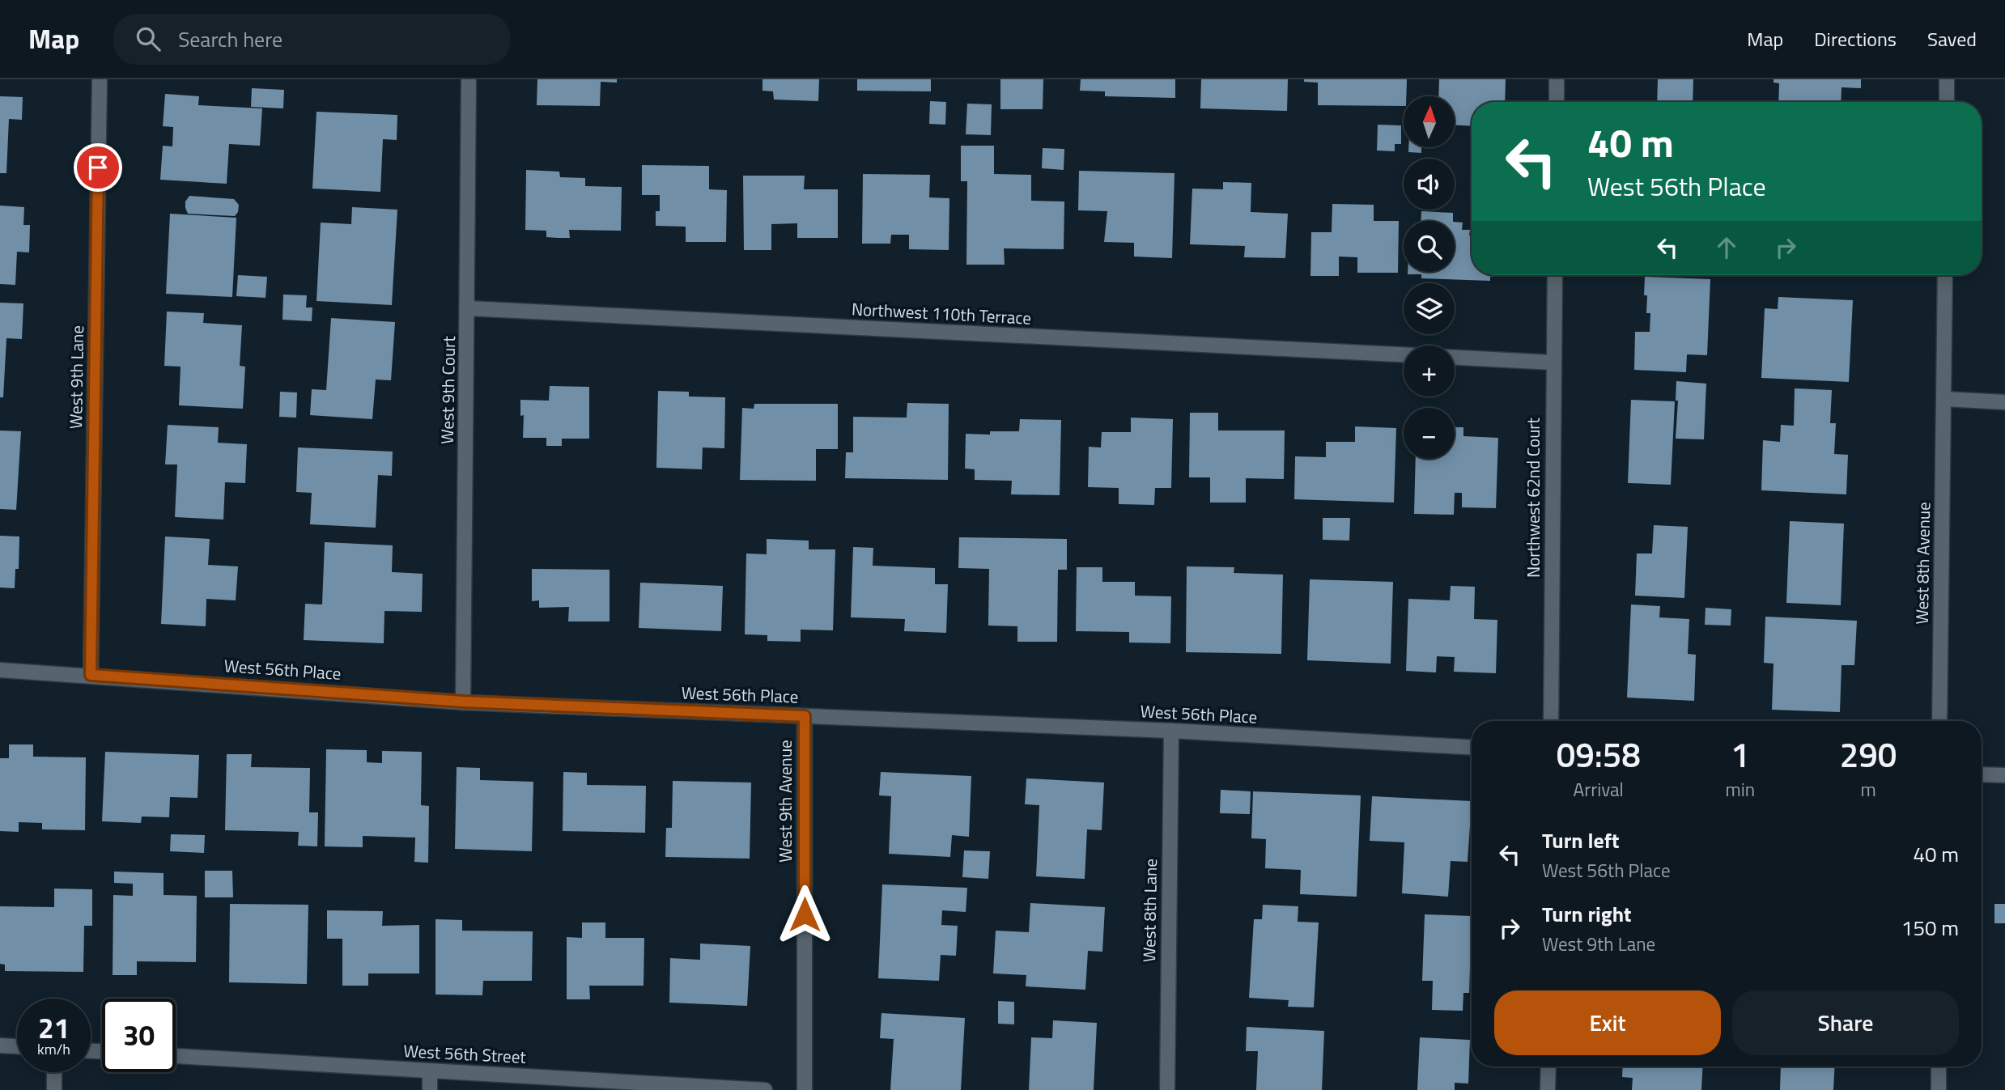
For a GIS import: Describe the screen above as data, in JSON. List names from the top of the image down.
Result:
{
  "streets": {
    "street": [
      "Northwest 110th Terrace",
      "West 9th Lane",
      "West 9th Court",
      "Northwest 62nd Court",
      "West 8th Avenue",
      "West 56th Place",
      "West 9th Avenue",
      "West 8th Lane",
      "West 56th Street"
    ]
  },
  "crossings": [
    ["Northwest 110th Terrace", "West 9th Court"],
    ["West 9th Lane", "West 56th Place"],
    ["West 9th Court", "West 56th Place"],
    ["West 56th Place", "West 9th Avenue"],
    ["West 56th Place", "West 8th Lane"]
  ],
  "north": "top",
  "page": {
    "header": "Map",
    "search": "Search here",
    "nav": ["Map", "Directions", "Saved"],
    "map_buttons": ["+", "−"],
    "turn": ["40 m", "West 56th Place"],
    "eta": [
      "09:58",
      "Arrival",
      "1",
      "min",
      "290",
      "m"
    ],
    "list": [
      {
        "name": "Turn left",
        "note": "West 56th Place",
        "value": "40 m"
      },
      {
        "name": "Turn right",
        "note": "West 9th Lane",
        "value": "150 m"
      }
    ],
    "buttons": ["Exit", "Share"],
    "speed": "21 km/h",
    "limit": "30"
  }
}
